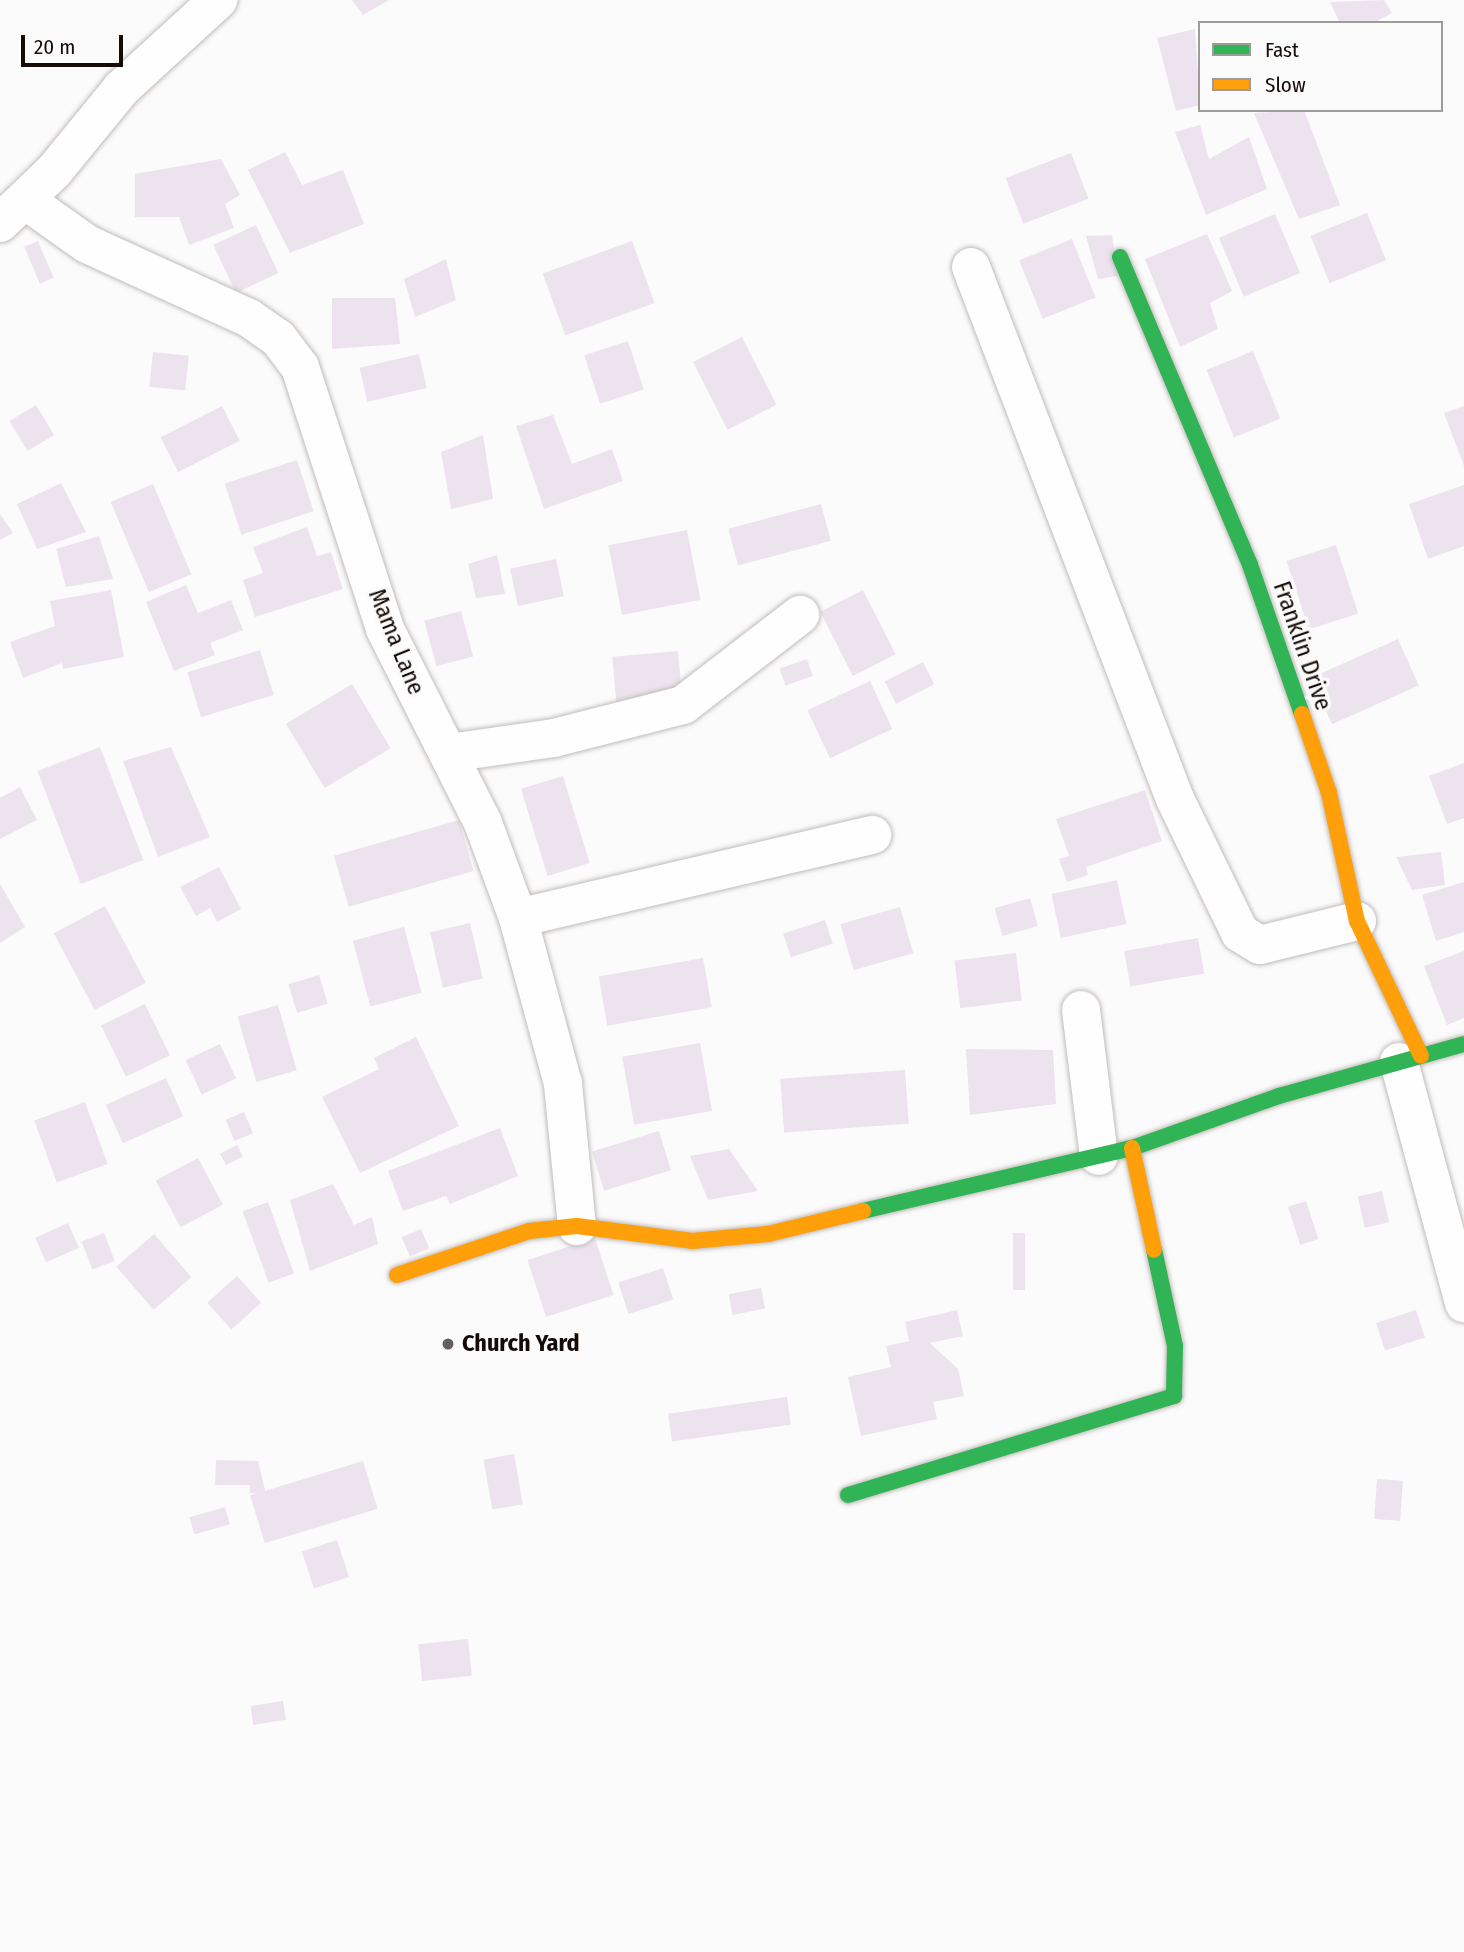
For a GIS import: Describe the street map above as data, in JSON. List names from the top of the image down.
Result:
{
  "streets": {
    "street": ["Mama Lane", "Franklin Drive"]
  },
  "places": ["Church Yard"],
  "legend": ["Fast", "Slow"],
  "scale_bar": "20 m"
}
